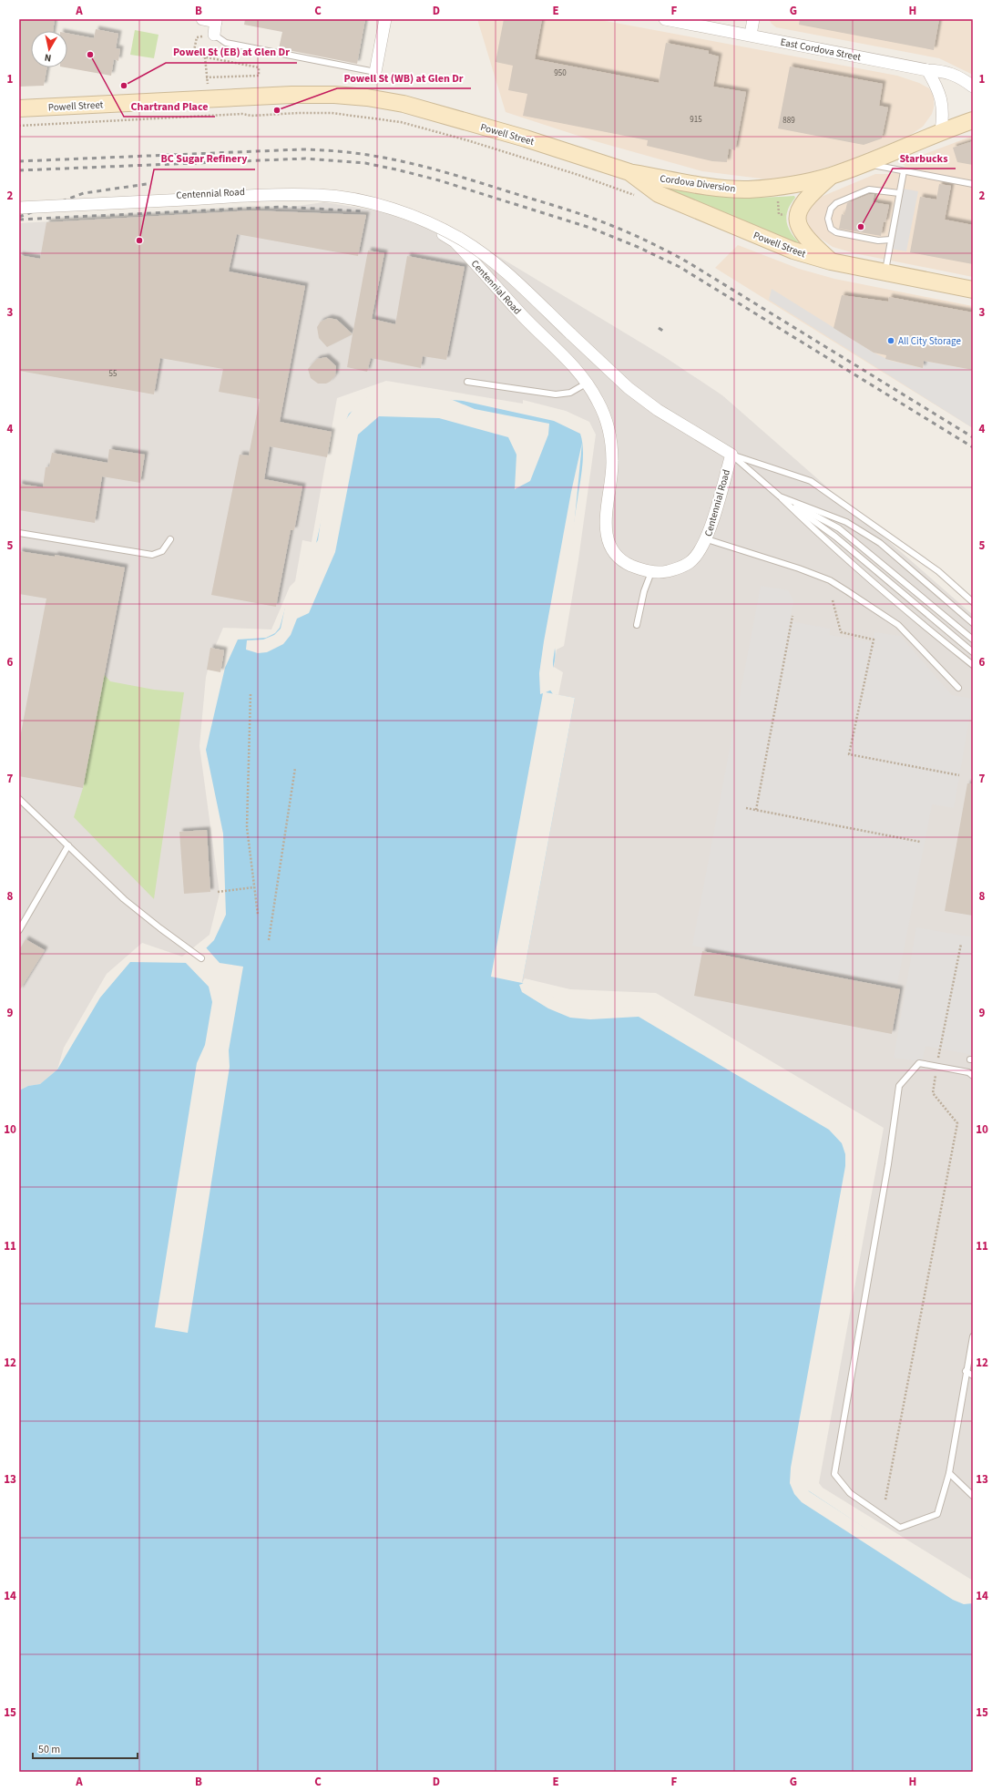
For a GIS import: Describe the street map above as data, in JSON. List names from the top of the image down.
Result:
{
  "streets": {
    "main road": ["Powell Street", "Cordova Diversion"],
    "street": ["East Cordova Street", "Centennial Road"]
  },
  "crossings": [
    ["Powell Street", "Cordova Diversion"]
  ],
  "places": [
    "Chartrand Place",
    "Powell St (EB) at Glen Dr",
    "Powell St (WB) at Glen Dr",
    "Starbucks",
    "BC Sugar Refinery",
    "All City Storage"
  ],
  "house_numbers": [
    "950",
    "915",
    "889",
    "55"
  ],
  "scale_bar": "50 m",
  "north": "bottom",
  "grid": {
    "columns": [
      "A",
      "B",
      "C",
      "D",
      "E",
      "F",
      "G",
      "H"
    ],
    "rows": [
      "1",
      "2",
      "3",
      "4",
      "5",
      "6",
      "7",
      "8",
      "9",
      "10",
      "11",
      "12",
      "13",
      "14",
      "15"
    ]
  }
}
